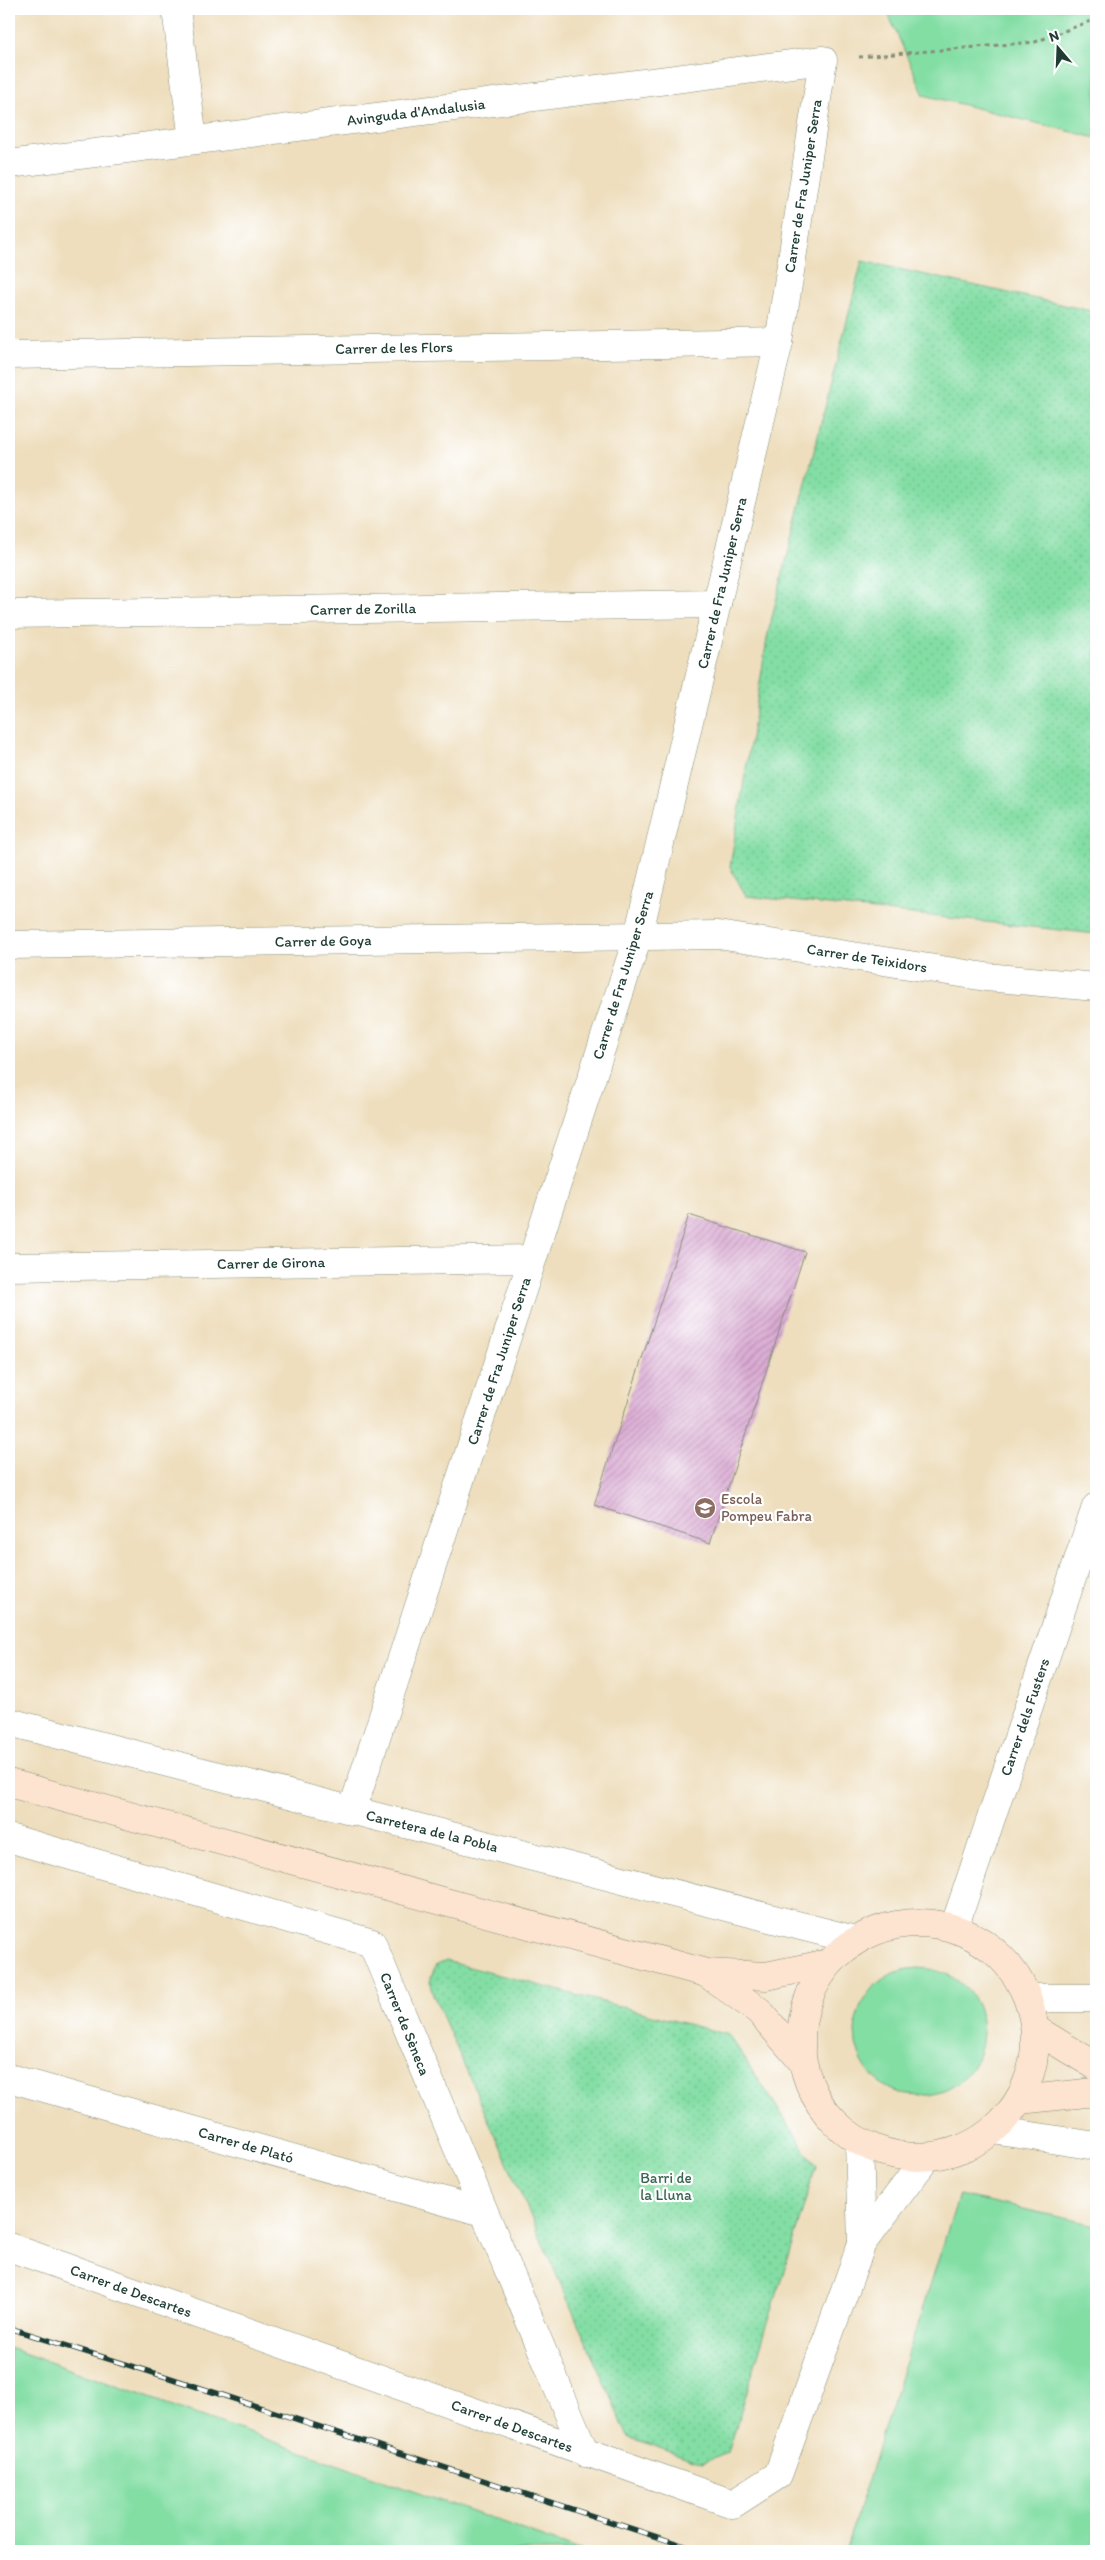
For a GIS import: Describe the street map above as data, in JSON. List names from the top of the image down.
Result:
{
  "streets": {
    "street": [
      "Avinguda d'Andalusia",
      "Carrer de Fra Juniper Serra",
      "Carrer de les Flors",
      "Carrer de Zorilla",
      "Carrer de Goya",
      "Carrer de Teixidors",
      "Carrer de Girona",
      "Carrer dels Fusters",
      "Carretera de la Pobla",
      "Carrer de Sèneca",
      "Carrer de Plató",
      "Carrer de Descartes"
    ]
  },
  "crossings": [
    ["Avinguda d'Andalusia", "Carrer de Fra Juniper Serra"],
    ["Carrer de Fra Juniper Serra", "Carrer de les Flors"],
    ["Carrer de Fra Juniper Serra", "Carrer de Zorilla"],
    ["Carrer de Fra Juniper Serra", "Carrer de Goya"],
    ["Carrer de Fra Juniper Serra", "Carrer de Teixidors"],
    ["Carrer de Fra Juniper Serra", "Carrer de Girona"],
    ["Carrer de Fra Juniper Serra", "Carretera de la Pobla"],
    ["Carrer de Goya", "Carrer de Teixidors"],
    ["Carrer de Sèneca", "Carrer de Plató"],
    ["Carrer de Sèneca", "Carrer de Descartes"]
  ],
  "parks": ["Barri de la Lluna"],
  "places": {
    "school or university": ["Escola Pompeu Fabra"]
  },
  "north": "top"
}
